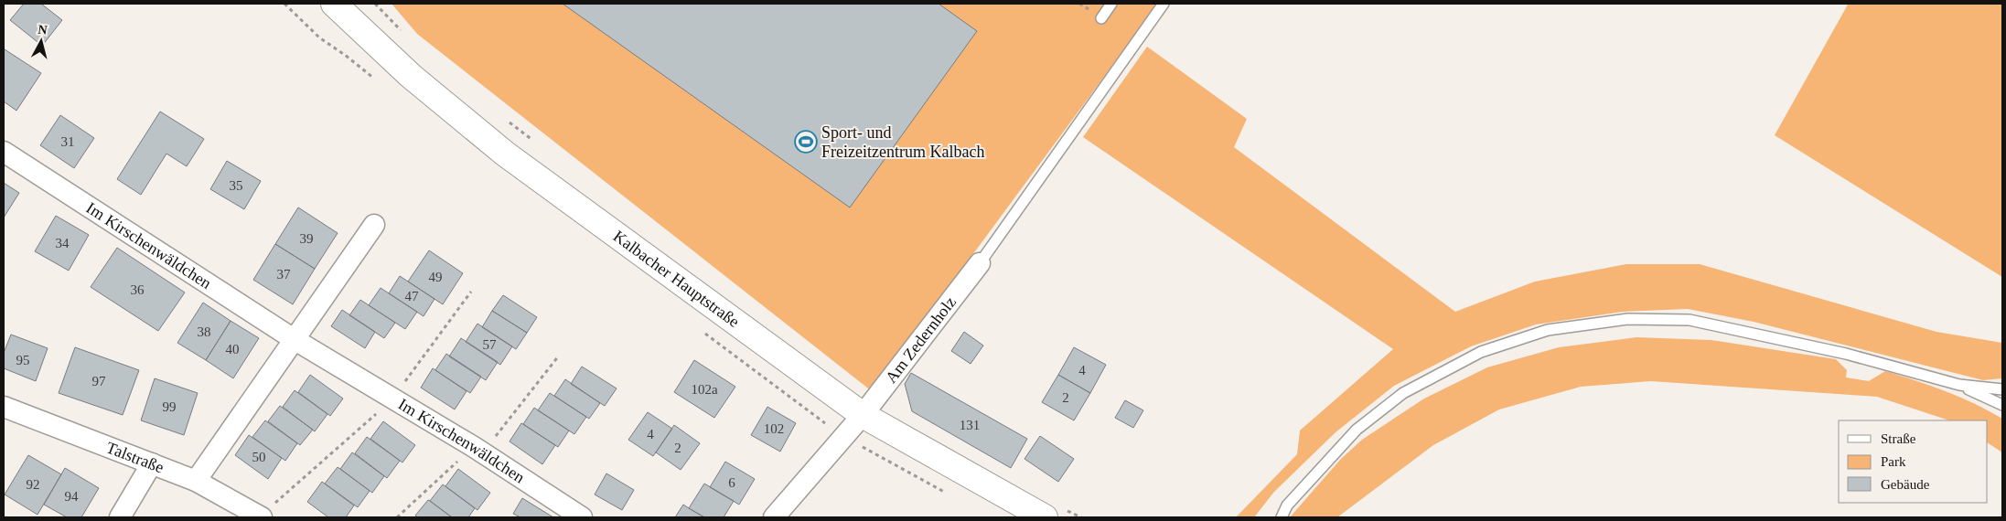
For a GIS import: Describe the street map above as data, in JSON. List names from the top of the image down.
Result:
{
  "streets": {
    "street": [
      "Im Kirschenwäldchen",
      "Kalbacher Hauptstraße",
      "Am Zedernholz",
      "Talstraße"
    ]
  },
  "crossings": [
    ["Kalbacher Hauptstraße", "Am Zedernholz"]
  ],
  "places": {
    "sports": ["Sport- und Freizeitzentrum Kalbach"]
  },
  "house_numbers": [
    "31",
    "35",
    "39",
    "34",
    "37",
    "49",
    "36",
    "47",
    "38",
    "57",
    "40",
    "95",
    "4",
    "97",
    "102a",
    "2",
    "99",
    "131",
    "102",
    "4",
    "2",
    "50",
    "6",
    "92",
    "94"
  ],
  "legend": ["Straße", "Park", "Gebäude"],
  "north": "top"
}
